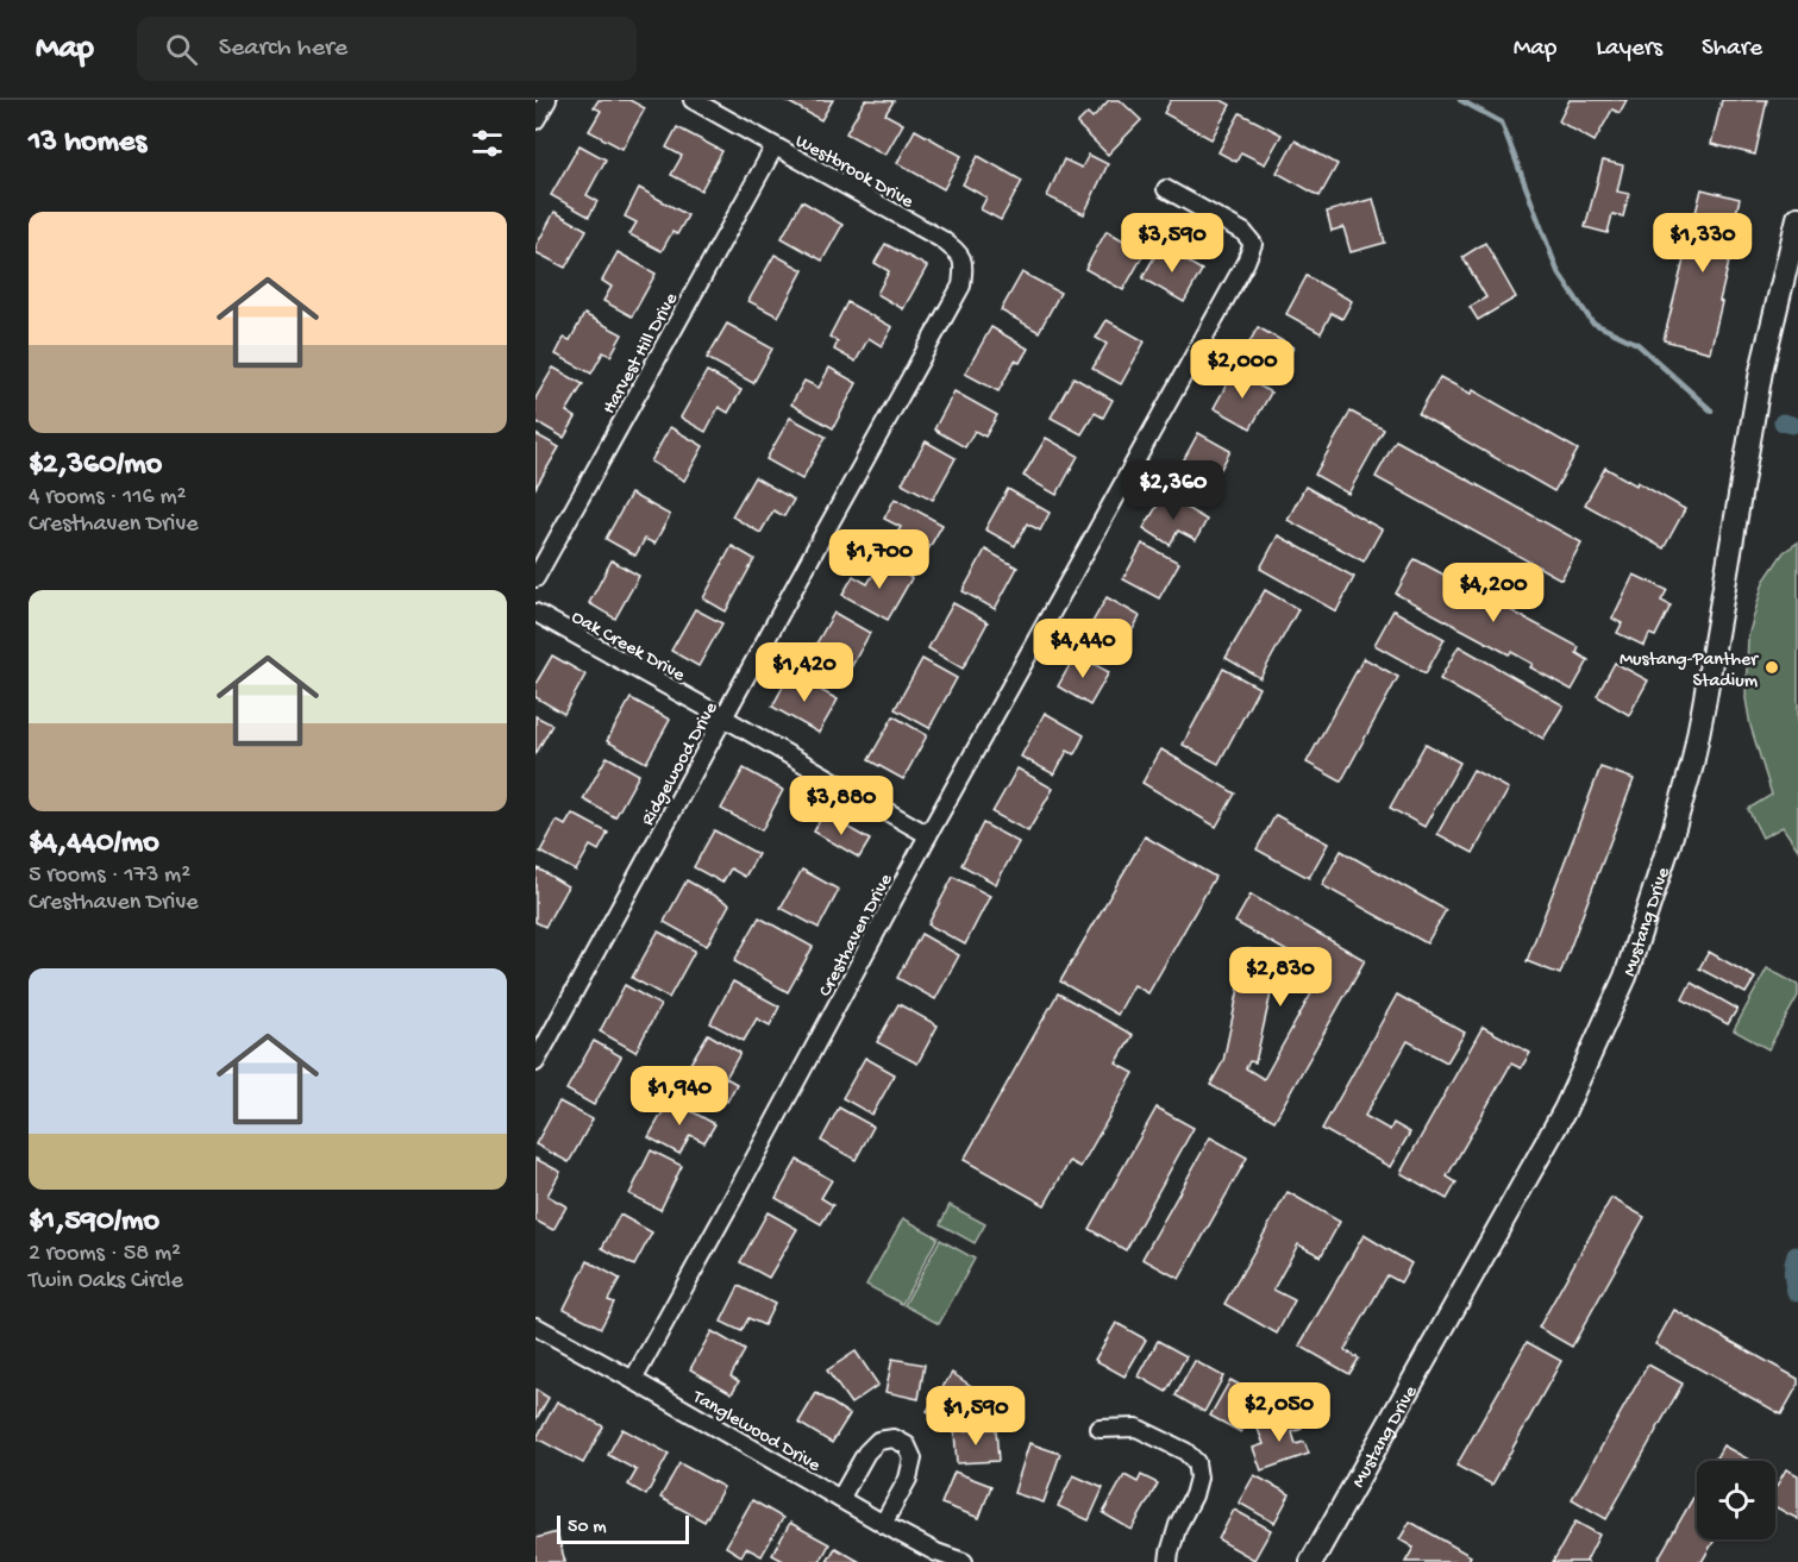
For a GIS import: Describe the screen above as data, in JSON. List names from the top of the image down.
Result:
{
  "streets": {
    "main road": ["Mustang Drive"],
    "street": [
      "Westbrook Drive",
      "Harvest Hill Drive",
      "Oak Creek Drive",
      "Ridgewood Drive",
      "Cresthaven Drive",
      "Tanglewood Drive"
    ]
  },
  "crossings": [
    ["Westbrook Drive", "Harvest Hill Drive"],
    ["Westbrook Drive", "Ridgewood Drive"],
    ["Oak Creek Drive", "Ridgewood Drive"],
    ["Oak Creek Drive", "Cresthaven Drive"],
    ["Cresthaven Drive", "Tanglewood Drive"]
  ],
  "places": ["Mustang-Panther Stadium"],
  "scale_bar": "50 m",
  "page": {
    "header": "Map",
    "search": "Search here",
    "nav": ["Map", "Layers", "Share"],
    "heading": "13 homes",
    "list": [
      {
        "name": "$2,360/mo",
        "note": "4 rooms · 116 m² · Cresthaven Drive"
      },
      {
        "name": "$4,440/mo",
        "note": "5 rooms · 173 m² · Cresthaven Drive"
      },
      {
        "name": "$1,590/mo",
        "note": "2 rooms · 58 m² · Twin Oaks Circle"
      }
    ],
    "price": [
      "$3,590",
      "$1,330",
      "$2,000",
      "$2,360",
      "$1,700",
      "$4,200",
      "$4,440",
      "$1,420",
      "$3,880",
      "$2,830",
      "$1,940",
      "$2,050",
      "$1,590"
    ],
    "scale": "50 m"
  }
}
